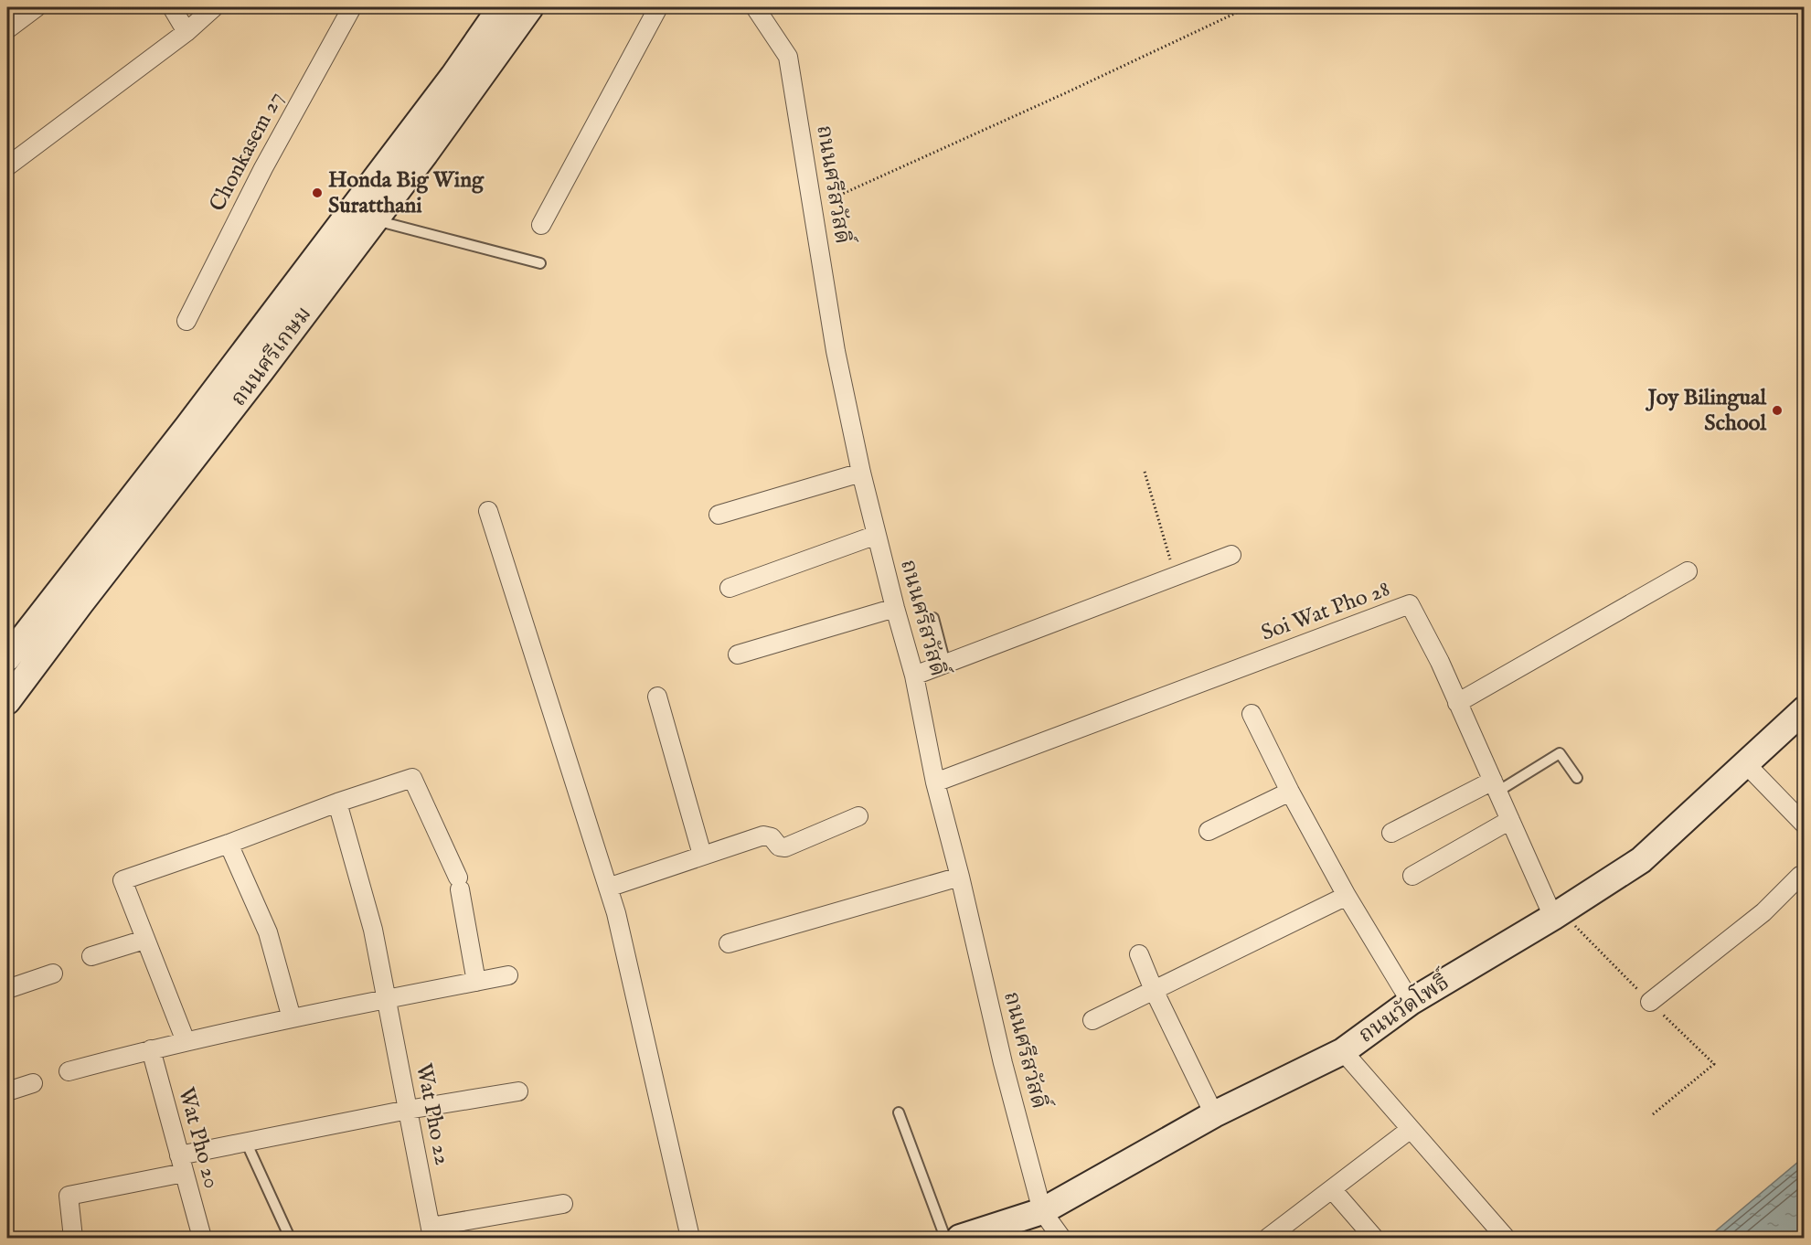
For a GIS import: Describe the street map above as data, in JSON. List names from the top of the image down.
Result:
{
  "streets": {
    "main road": ["ถนนศรีเกษม", "ถนนวัดโพธิ์"],
    "street": [
      "Chonkasem 27",
      "ถนนศรีสวัสดิ์",
      "Soi Wat Pho 28",
      "Wat Pho 22",
      "Wat Pho 20"
    ]
  },
  "crossings": [
    ["ถนนศรีสวัสดิ์", "Soi Wat Pho 28"],
    ["ถนนศรีสวัสดิ์", "ถนนวัดโพธิ์"],
    ["Soi Wat Pho 28", "ถนนวัดโพธิ์"]
  ],
  "places": ["Honda Big Wing Suratthani", "Joy Bilingual School"]
}
